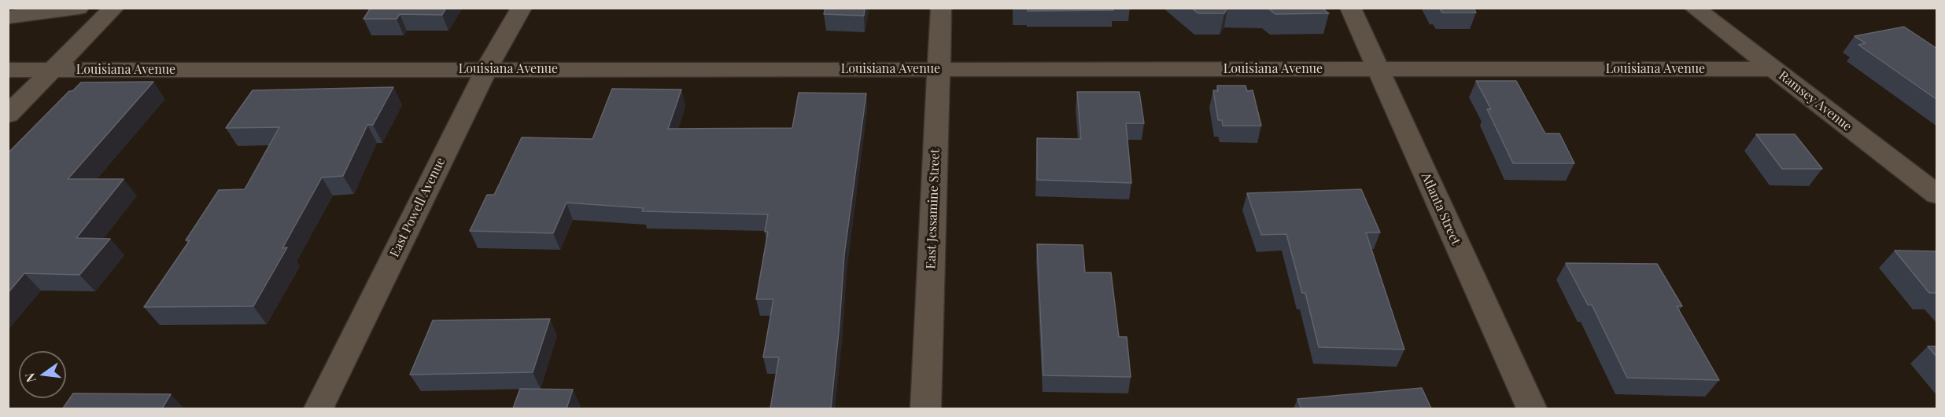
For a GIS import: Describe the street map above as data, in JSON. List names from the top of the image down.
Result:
{
  "streets": {
    "street": [
      "Louisiana Avenue",
      "Ramsey Avenue",
      "East Powell Avenue",
      "East Jessamine Street",
      "Atlanta Street"
    ]
  },
  "crossings": [
    ["Louisiana Avenue", "Ramsey Avenue"],
    ["Louisiana Avenue", "East Powell Avenue"],
    ["Louisiana Avenue", "East Jessamine Street"],
    ["Louisiana Avenue", "Atlanta Street"]
  ],
  "north": "left"
}
